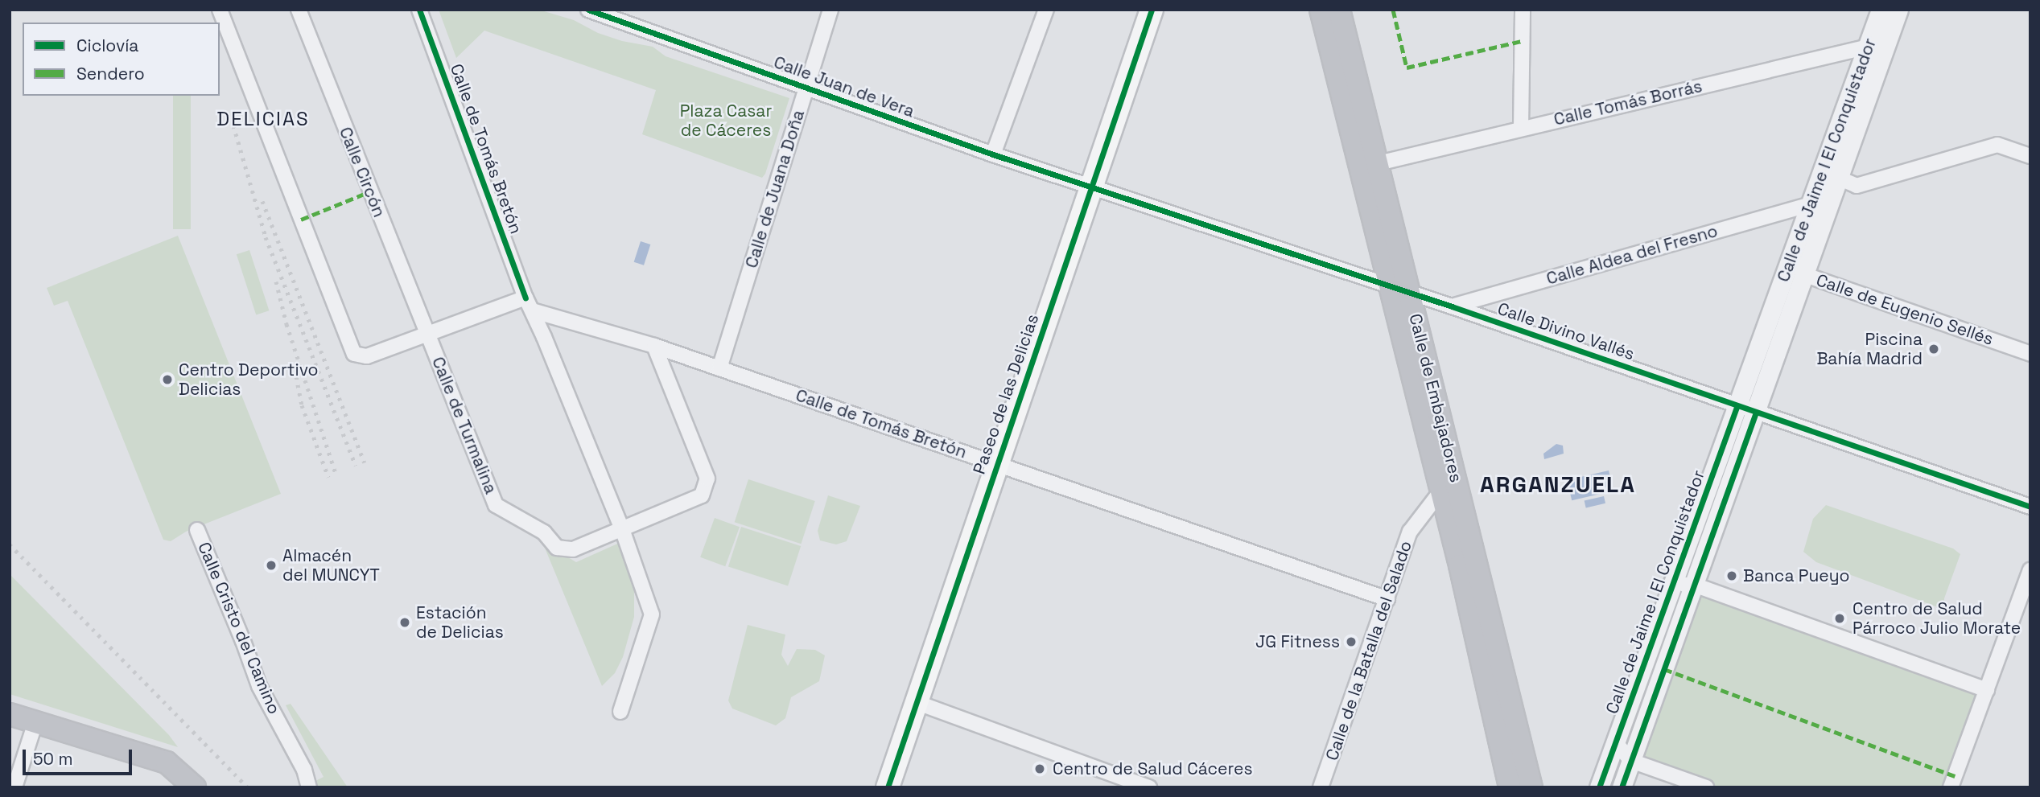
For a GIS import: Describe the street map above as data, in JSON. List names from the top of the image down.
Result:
{
  "streets": {
    "main road": ["Paseo de las Delicias", "Calle de Embajadores"],
    "street": [
      "Calle Juan de Vera",
      "Calle Tomás Borrás",
      "Calle de Tomás Bretón",
      "Calle de Jaime I El Conquistador",
      "Calle Circón",
      "Calle de Juana Doña",
      "Calle Aldea del Fresno",
      "Calle de Eugenio Sellés",
      "Calle Divino Vallés",
      "Calle de Turmalina",
      "Calle Cristo del Camino",
      "Calle de la Batalla del Salado"
    ]
  },
  "crossings": [
    ["Calle Juan de Vera", "Calle de Juana Doña"],
    ["Calle Juan de Vera", "Calle Divino Vallés"],
    ["Calle Juan de Vera", "Paseo de las Delicias"],
    ["Calle Tomás Borrás", "Calle de Jaime I El Conquistador"],
    ["Calle Tomás Borrás", "Calle de Embajadores"],
    ["Calle de Tomás Bretón", "Calle de Juana Doña"],
    ["Calle de Tomás Bretón", "Paseo de las Delicias"],
    ["Calle de Tomás Bretón", "Calle de Turmalina"],
    ["Calle de Tomás Bretón", "Calle de la Batalla del Salado"],
    ["Calle de Jaime I El Conquistador", "Calle Aldea del Fresno"],
    ["Calle de Jaime I El Conquistador", "Calle de Eugenio Sellés"],
    ["Calle de Jaime I El Conquistador", "Calle Divino Vallés"],
    ["Calle Circón", "Calle de Turmalina"],
    ["Calle Aldea del Fresno", "Calle Divino Vallés"],
    ["Calle Divino Vallés", "Paseo de las Delicias"],
    ["Calle Divino Vallés", "Calle de Embajadores"],
    ["Calle de Embajadores", "Calle de la Batalla del Salado"]
  ],
  "districts": ["DELICIAS", "ARGANZUELA"],
  "parks": ["Plaza Casar de Cáceres"],
  "places": [
    "Piscina Bahía Madrid",
    "Centro Deportivo Delicias",
    "Almacén del MUNCYT",
    "Banca Pueyo",
    "Centro de Salud Párroco Julio Morate",
    "Estación de Delicias",
    "JG Fitness",
    "Centro de Salud Cáceres"
  ],
  "legend": ["Ciclovía", "Sendero"],
  "scale_bar": "50 m"
}
